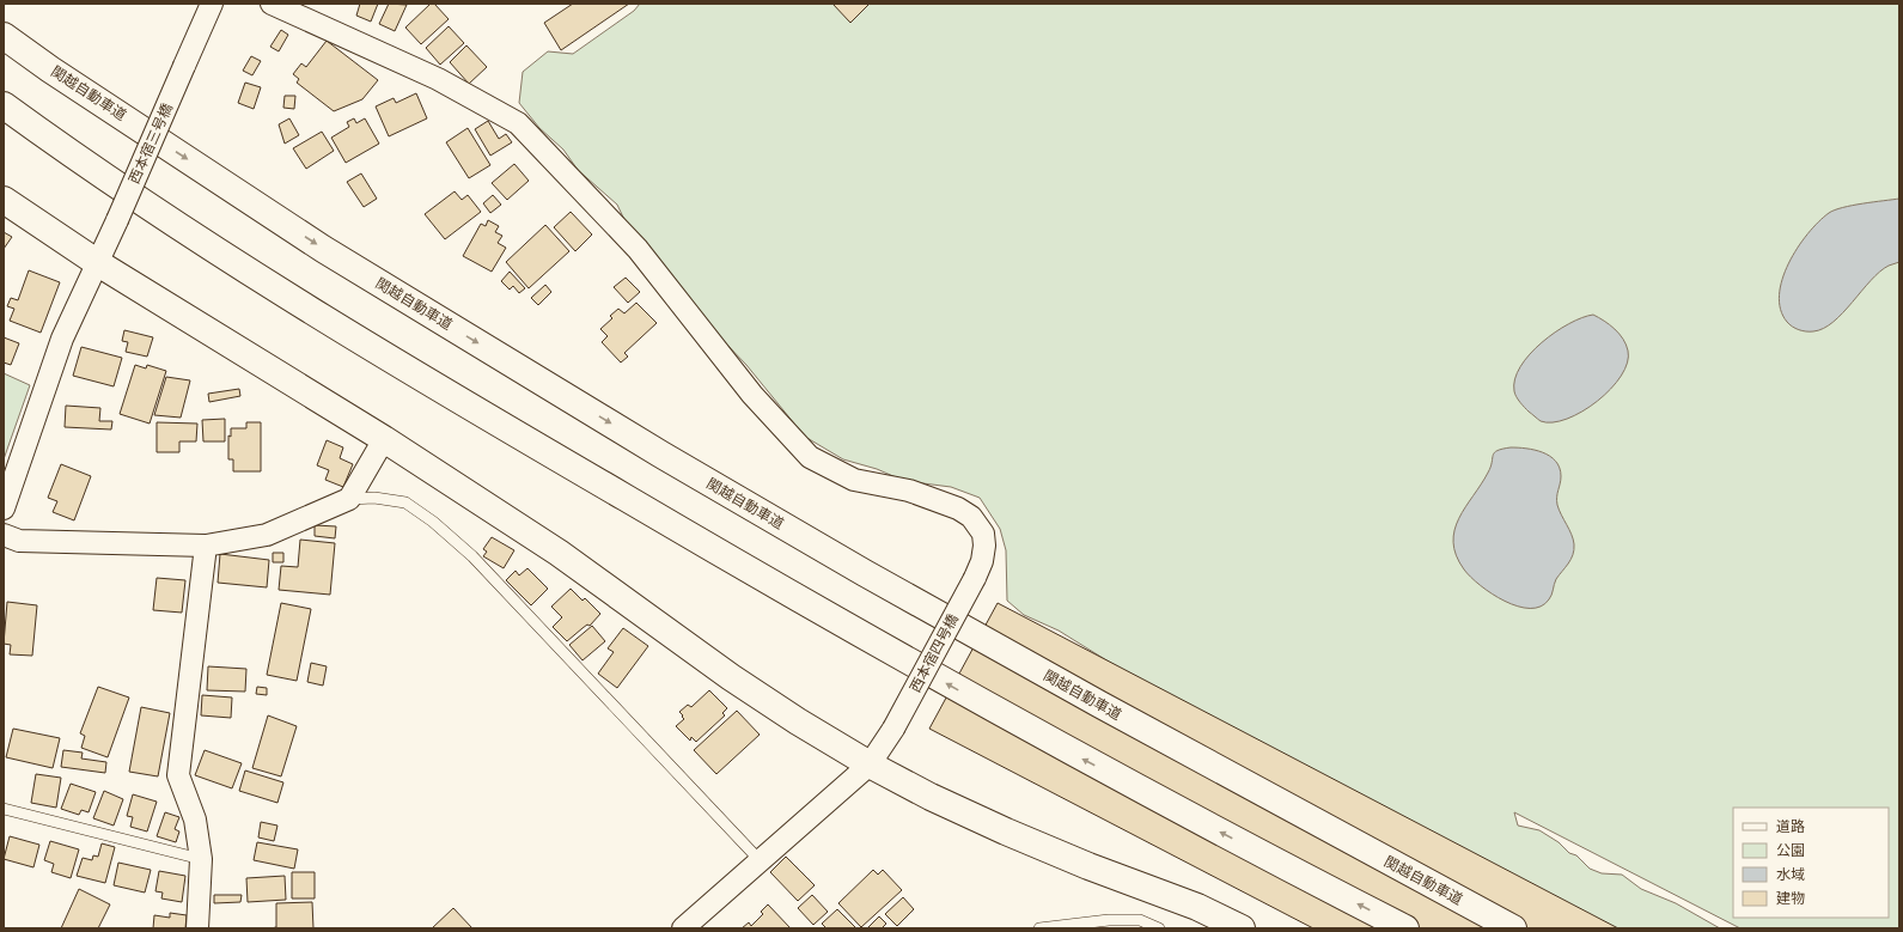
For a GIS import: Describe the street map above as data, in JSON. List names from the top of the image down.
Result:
{
  "streets": {
    "main road": ["関越自動車道"],
    "street": ["西本宿三号橋", "西本宿四号橋"]
  },
  "legend": [
    "道路",
    "公園",
    "水域",
    "建物"
  ]
}
